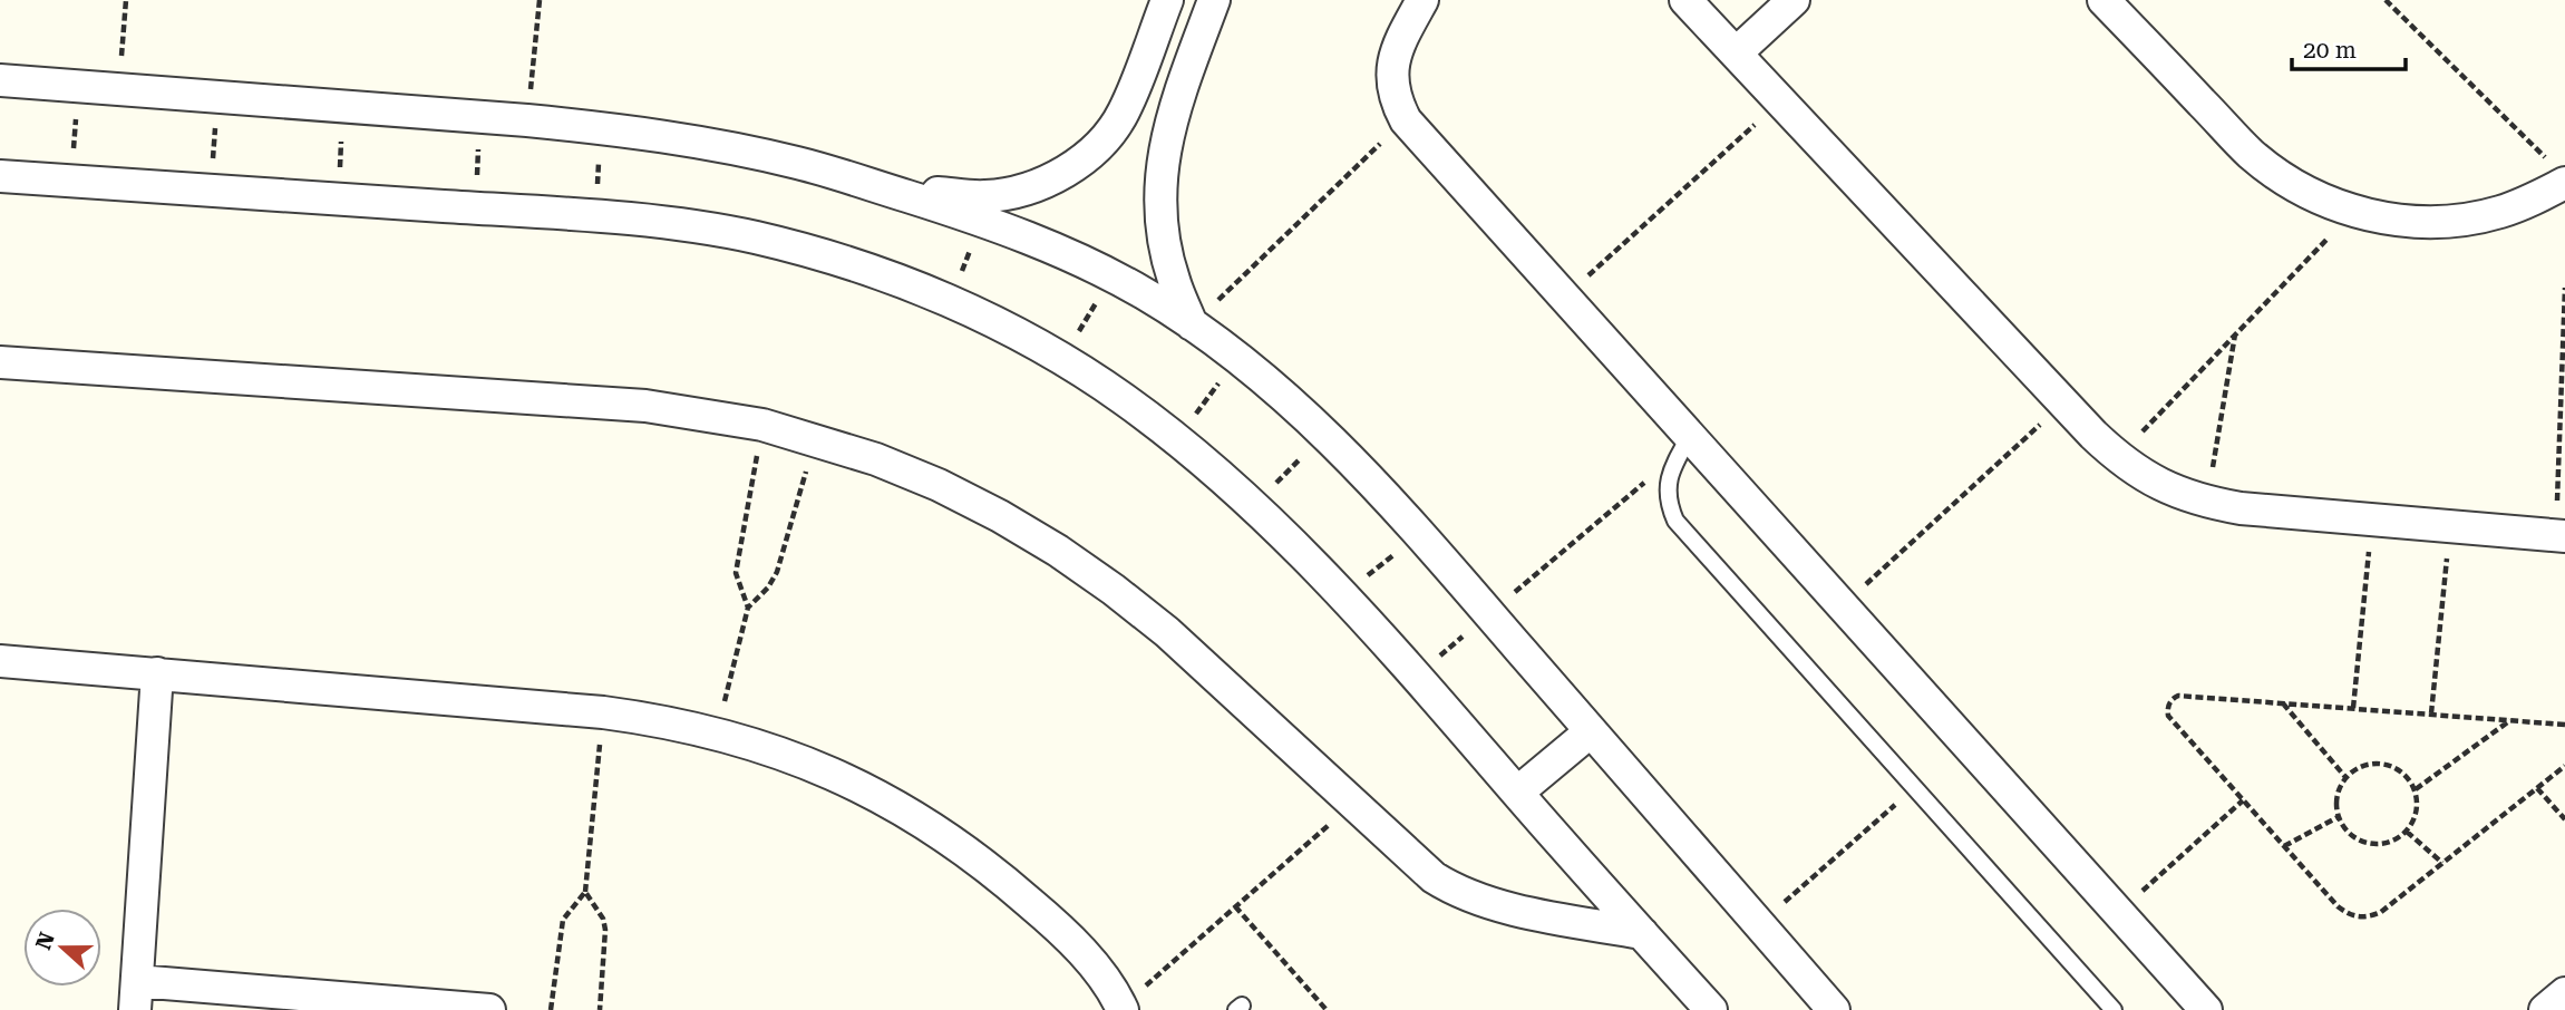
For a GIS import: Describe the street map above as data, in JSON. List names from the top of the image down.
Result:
{
  "scale_bar": "20 m",
  "north": "left"
}
